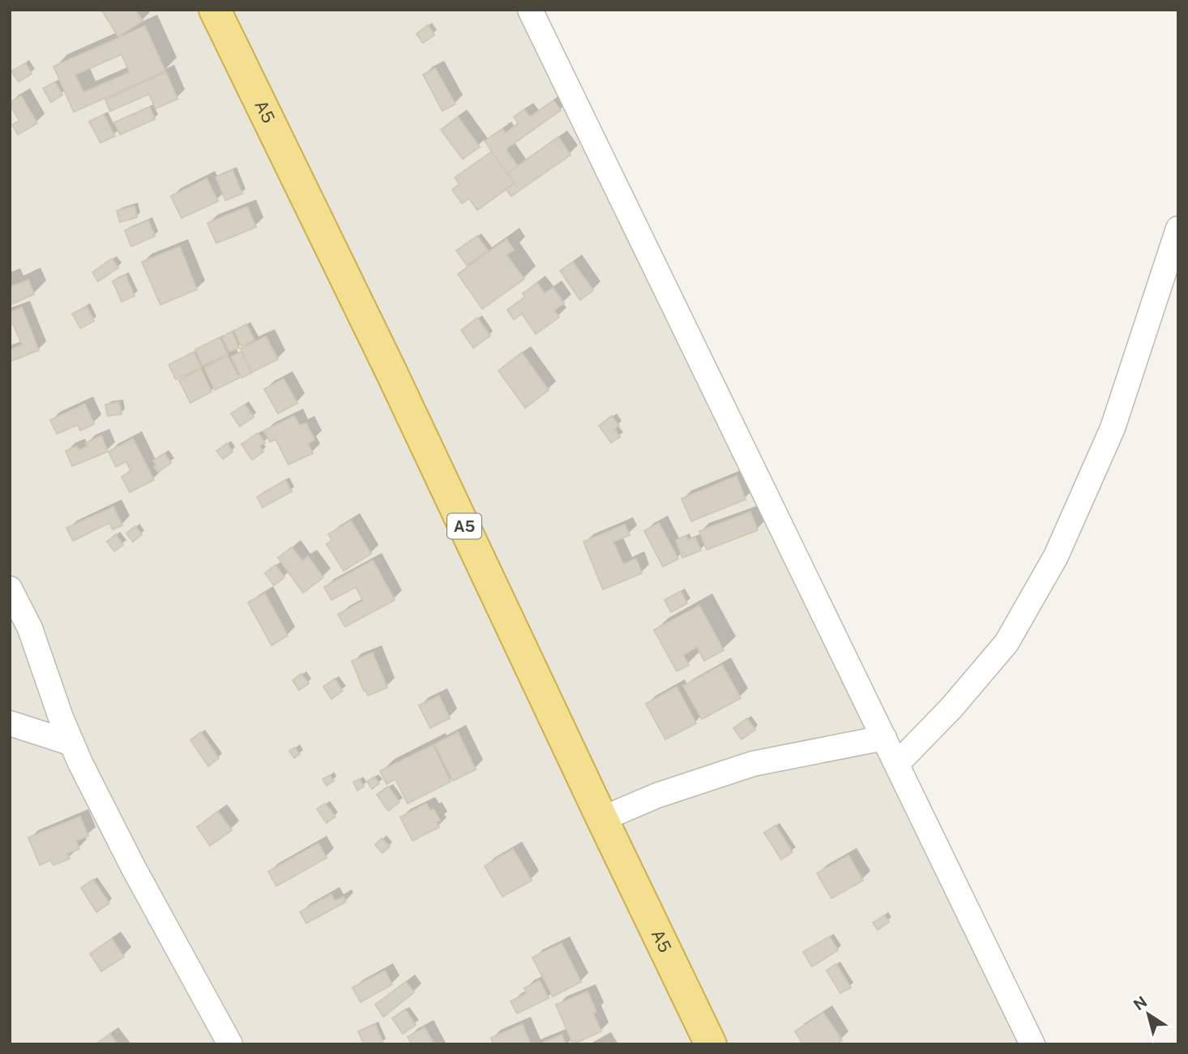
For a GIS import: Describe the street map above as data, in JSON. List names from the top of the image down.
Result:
{
  "streets": {
    "highway": ["A5"]
  },
  "north": "top left"
}
